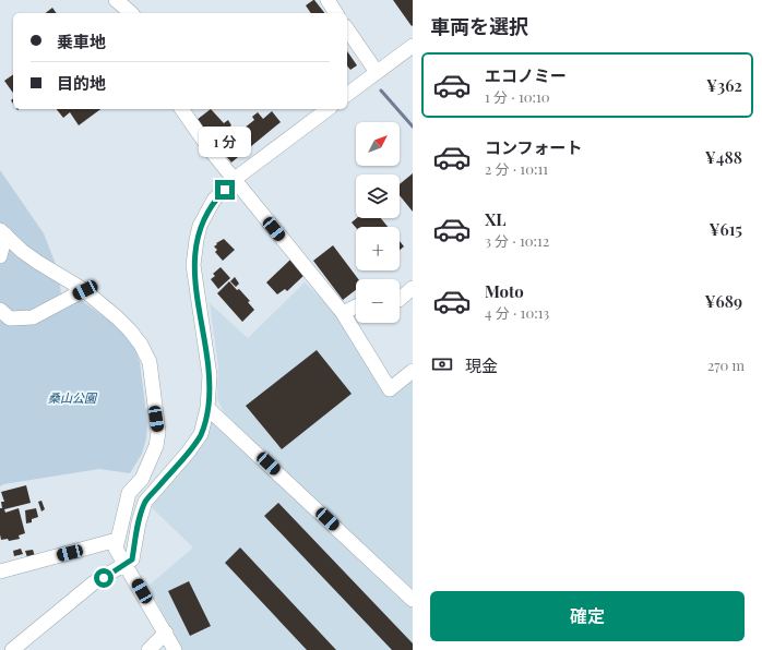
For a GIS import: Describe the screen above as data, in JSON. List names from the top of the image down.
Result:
{
  "parks": ["桑山公園"],
  "north": "top right",
  "page": {
    "heading": "車両を選択",
    "banner": ["乗車地", "目的地"],
    "list": [
      {
        "name": "エコノミー",
        "note": "1 分 · 10:10",
        "value": "¥362"
      },
      {
        "name": "コンフォート",
        "note": "2 分 · 10:11",
        "value": "¥488"
      },
      {
        "name": "XL",
        "note": "3 分 · 10:12",
        "value": "¥615"
      },
      {
        "name": "Moto",
        "note": "4 分 · 10:13",
        "value": "¥689"
      }
    ],
    "map_buttons": ["+", "−"],
    "bubble": "1 分",
    "pay": ["現金", "270 m"],
    "buttons": "確定"
  }
}
